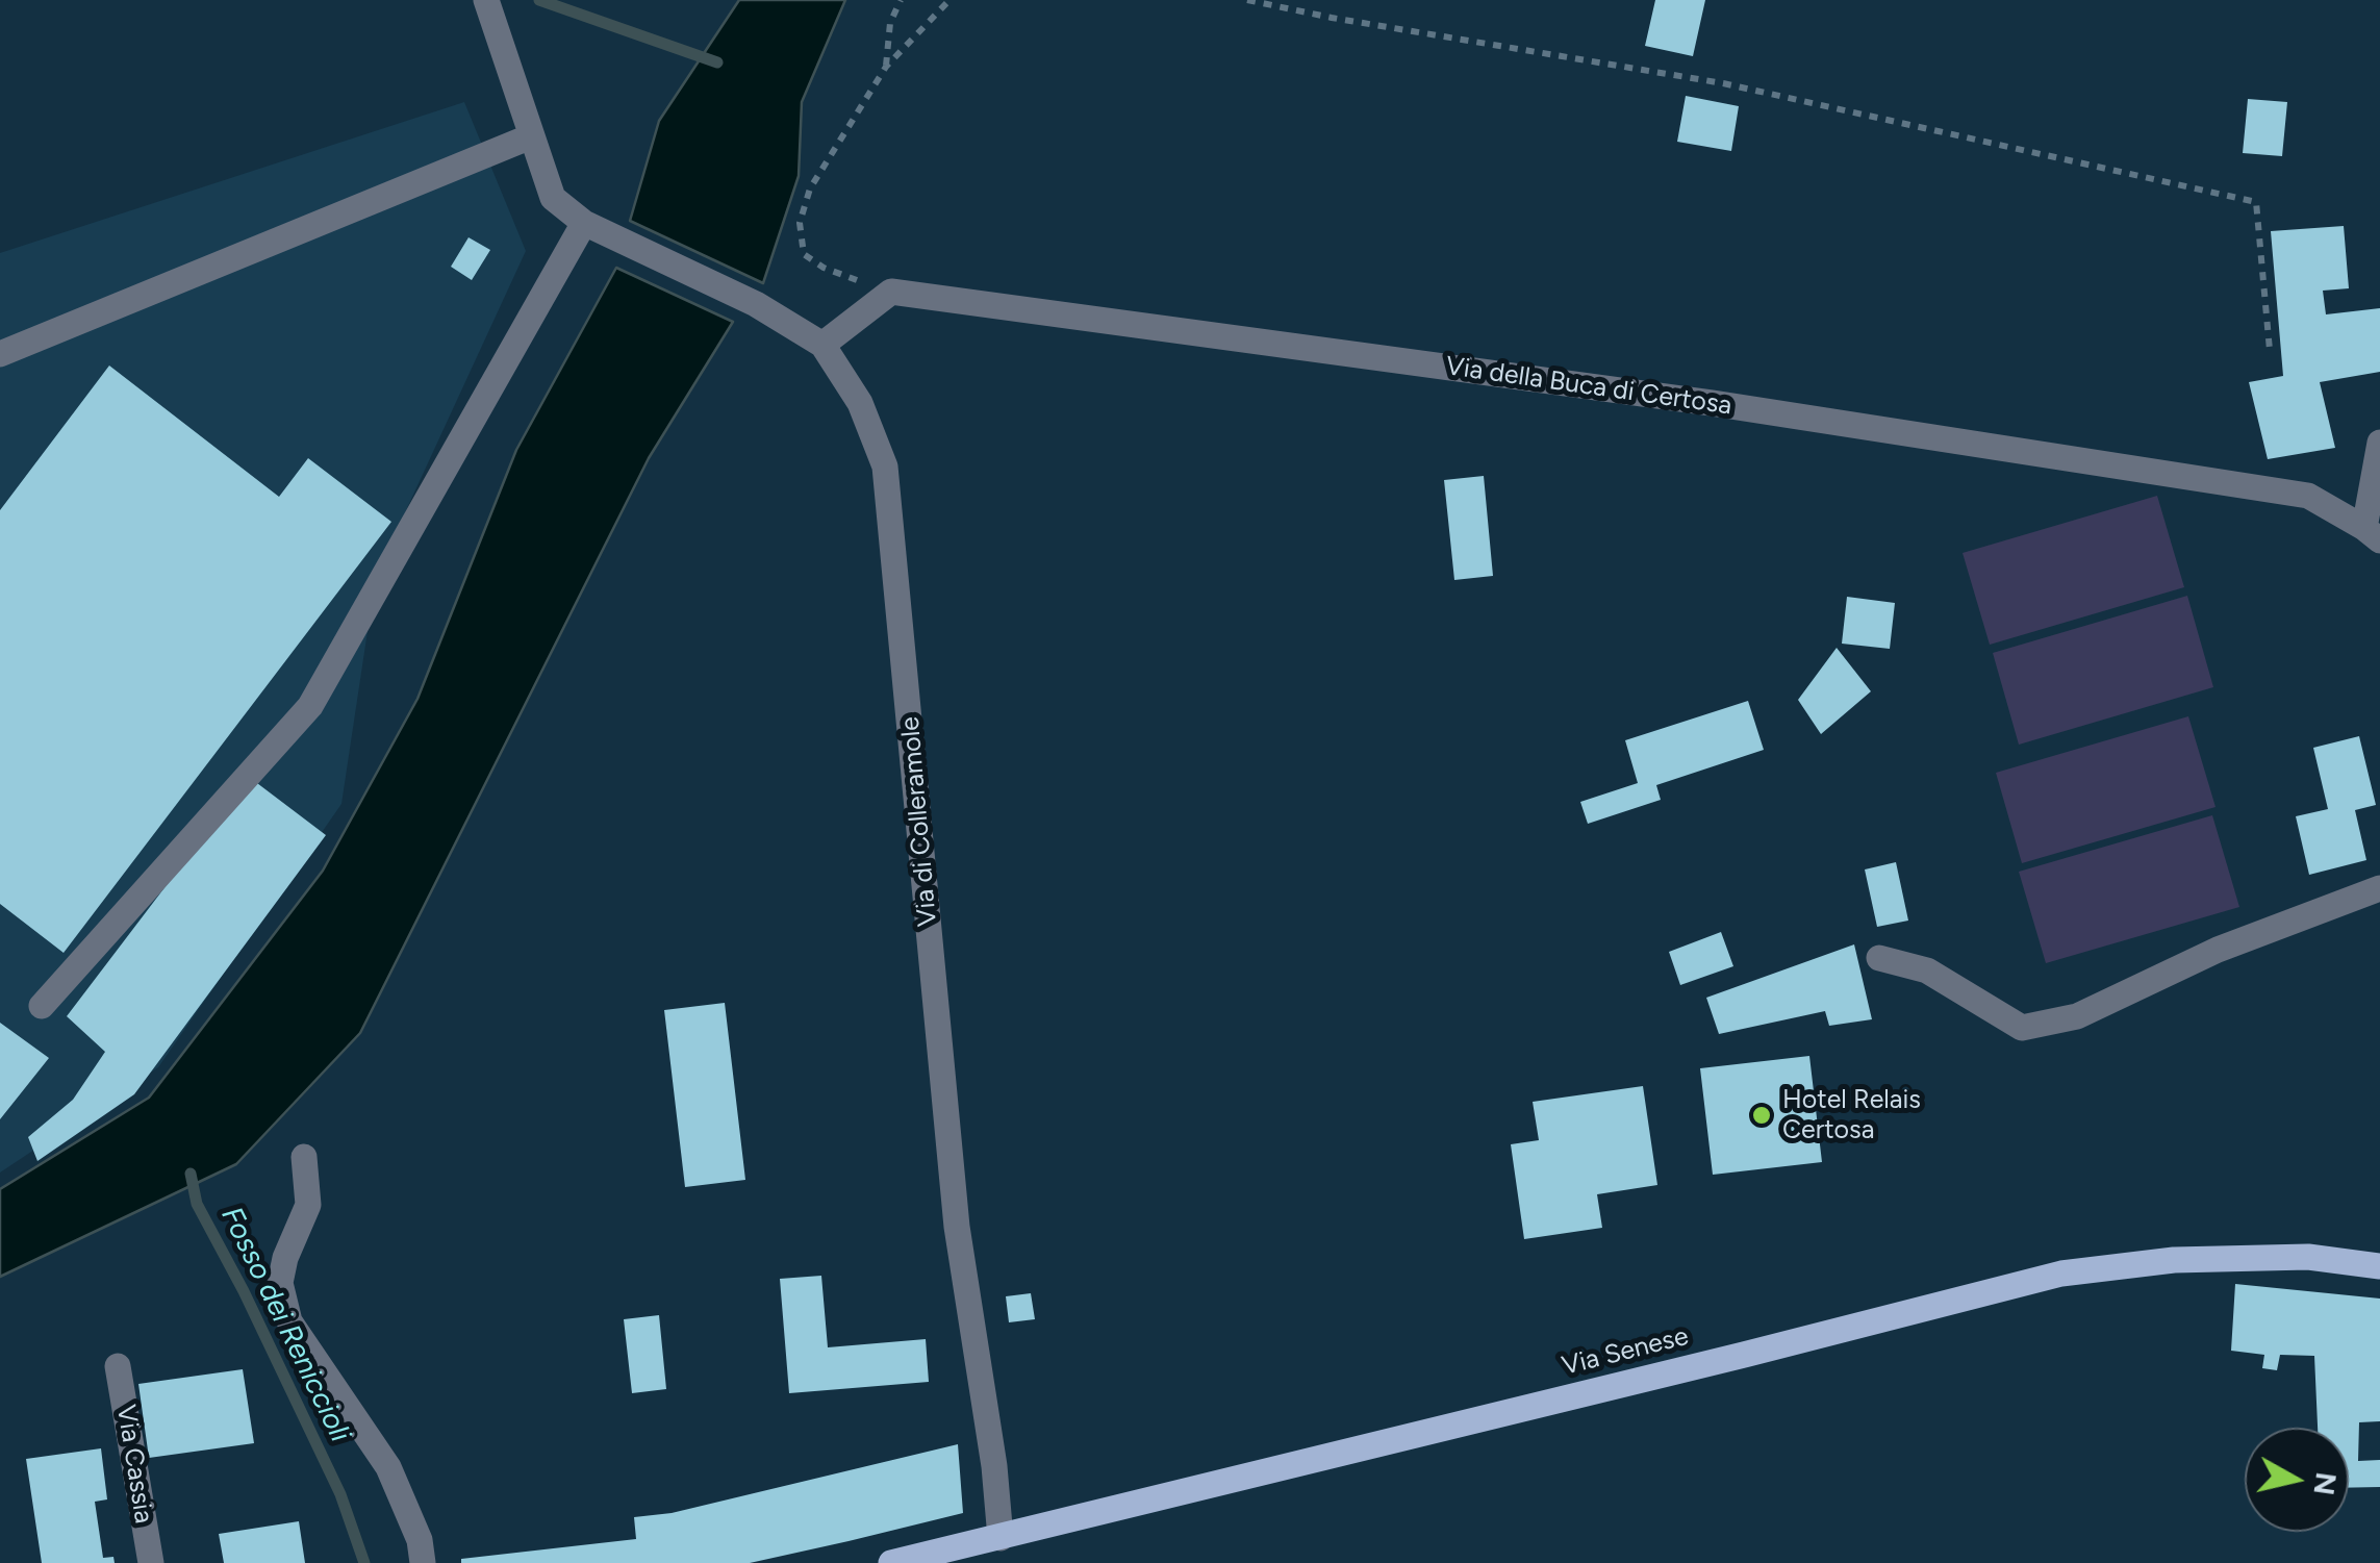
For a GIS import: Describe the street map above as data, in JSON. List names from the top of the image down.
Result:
{
  "streets": {
    "main road": ["Via Senese"],
    "street": ["Via della Buca di Certosa", "Via di Colleramole", "Via Cassia"]
  },
  "crossings": [
    ["Via di Colleramole", "Via Senese"]
  ],
  "water": ["Fosso dei Reniccioli"],
  "places": ["Hotel Relais Certosa"],
  "north": "right"
}
